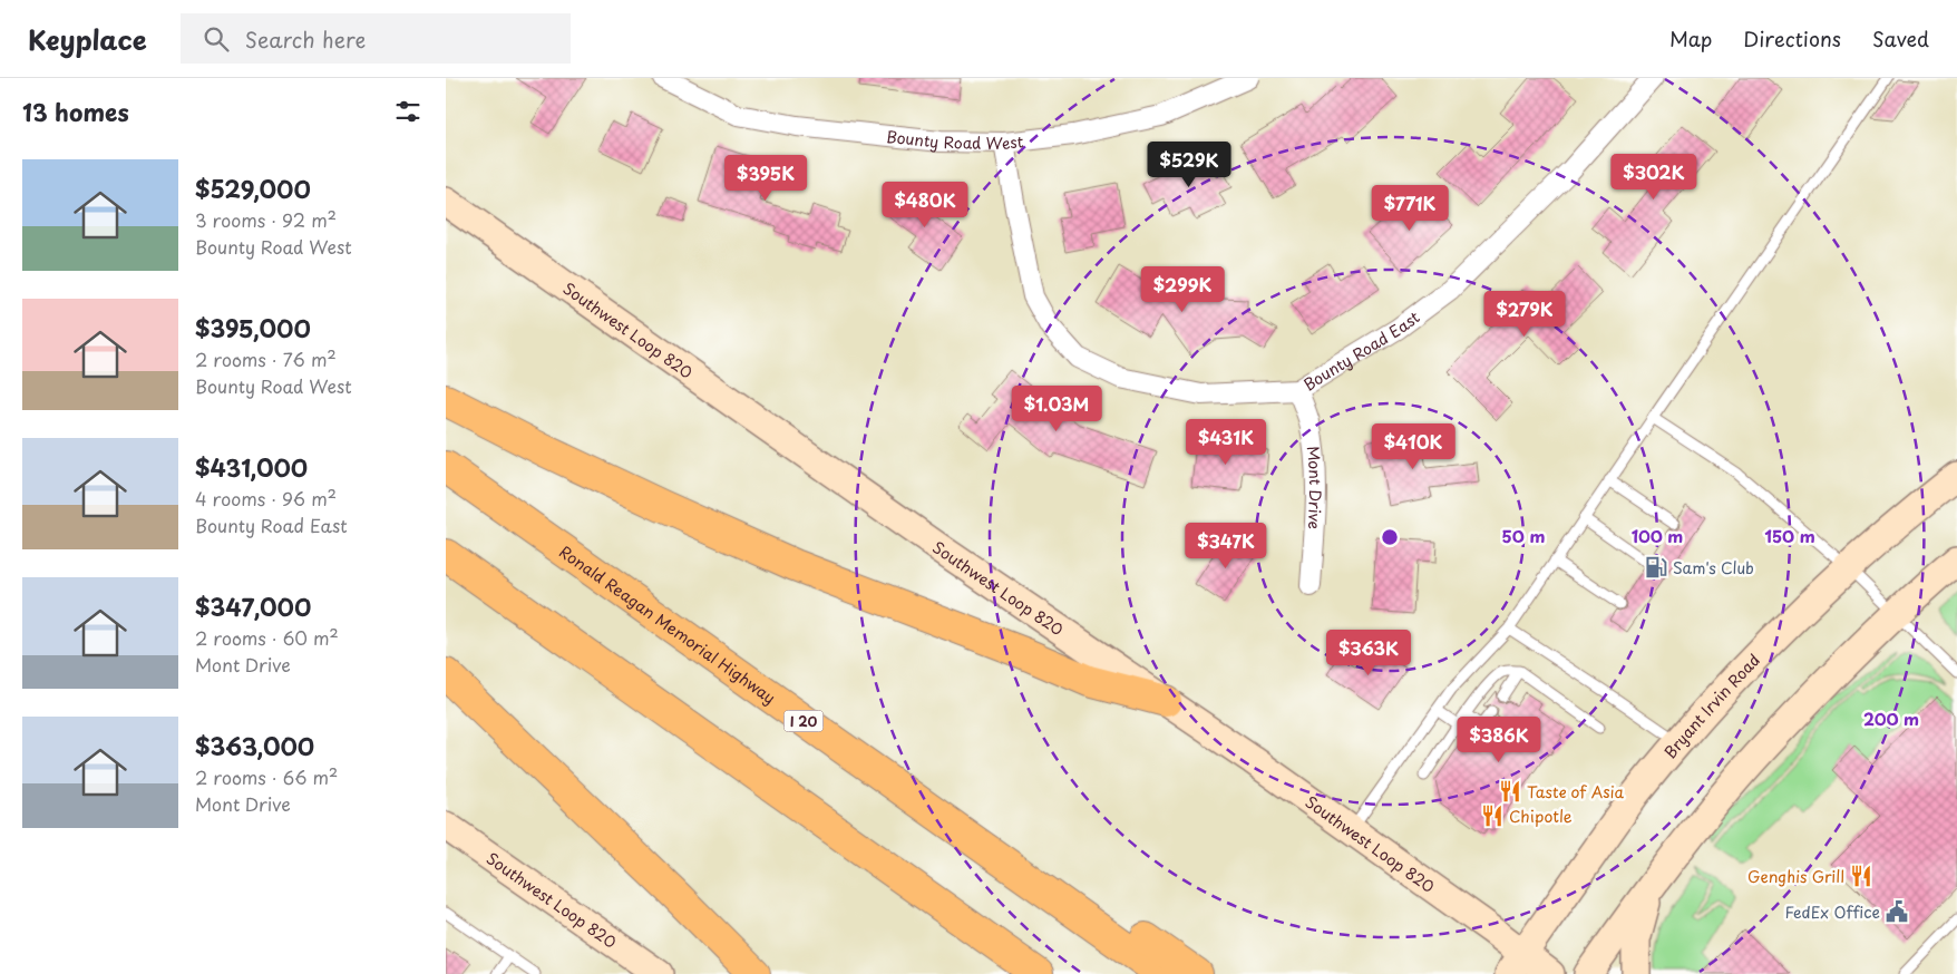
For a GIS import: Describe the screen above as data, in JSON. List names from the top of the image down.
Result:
{
  "streets": {
    "highway": ["Ronald Reagan Memorial Highway", "I 20"],
    "main road": ["Southwest Loop 820", "Bryant Irvin Road"],
    "street": ["Bounty Road West", "Bounty Road East", "Mont Drive"]
  },
  "crossings": [
    ["Bounty Road West", "Bounty Road East"],
    ["Southwest Loop 820", "Bryant Irvin Road"],
    ["Bounty Road East", "Mont Drive"]
  ],
  "places": {
    "fuel station": ["Sam's Club"],
    "restaurant": ["Taste of Asia", "Chipotle", "Genghis Grill"],
    "public building": ["FedEx Office"]
  },
  "page": {
    "header": "Keyplace",
    "search": "Search here",
    "nav": ["Map", "Directions", "Saved"],
    "heading": "13 homes",
    "price": [
      "$529K",
      "$302K",
      "$395K",
      "$480K",
      "$771K",
      "$299K",
      "$279K",
      "$1.03M",
      "$431K",
      "$410K",
      "$347K",
      "$363K",
      "$386K"
    ],
    "list": [
      {
        "name": "$529,000",
        "note": "3 rooms · 92 m² · Bounty Road West"
      },
      {
        "name": "$395,000",
        "note": "2 rooms · 76 m² · Bounty Road West"
      },
      {
        "name": "$431,000",
        "note": "4 rooms · 96 m² · Bounty Road East"
      },
      {
        "name": "$347,000",
        "note": "2 rooms · 60 m² · Mont Drive"
      },
      {
        "name": "$363,000",
        "note": "2 rooms · 66 m² · Mont Drive"
      }
    ]
  },
  "rings": [
    "50 m",
    "100 m",
    "150 m",
    "200 m"
  ]
}
